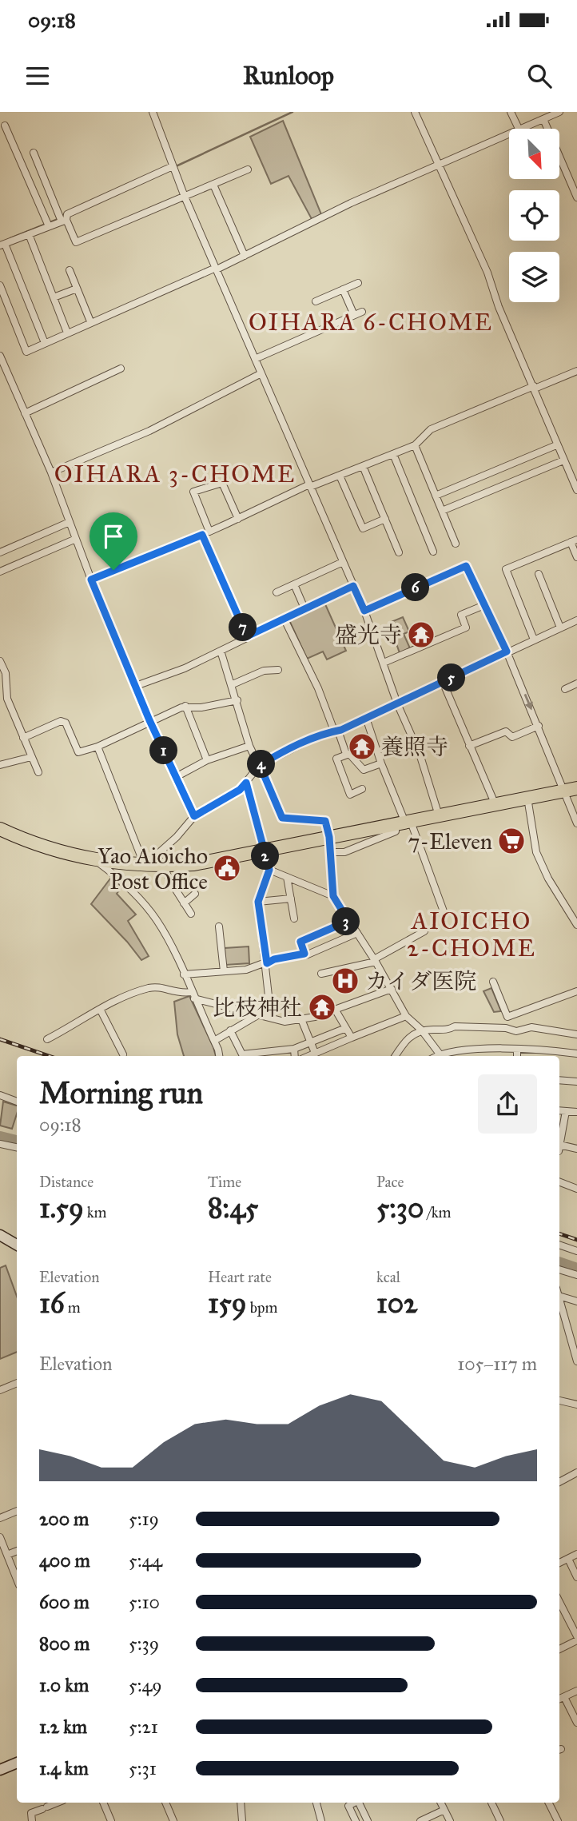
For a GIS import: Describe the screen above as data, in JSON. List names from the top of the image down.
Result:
{
  "districts": ["OIHARA 6-CHOME", "OIHARA 3-CHOME", "AIOICHO 2-CHOME"],
  "places": {
    "temple": ["盛光寺", "養照寺", "比枝神社"],
    "supermarket": ["7-Eleven"],
    "public building": ["Yao Aioicho Post Office"],
    "hospital": ["カイダ医院"]
  },
  "north": "bottom right",
  "page": {
    "status": "09:18",
    "header": "Runloop",
    "pins": [
      "6",
      "7",
      "5",
      "1",
      "4",
      "2",
      "3"
    ],
    "heading": ["Morning run", "09:18"],
    "stats": [
      ["Distance", "1.59 km"],
      ["Time", "8:45"],
      ["Pace", "5:30 /km"],
      ["Elevation", "16 m"],
      ["Heart rate", "159 bpm"],
      ["kcal", "102"]
    ],
    "chart": ["Elevation", "105–117 m"],
    "list": [
      {
        "name": "200 m",
        "note": "5:19"
      },
      {
        "name": "400 m",
        "note": "5:44"
      },
      {
        "name": "600 m",
        "note": "5:10"
      },
      {
        "name": "800 m",
        "note": "5:39"
      },
      {
        "name": "1.0 km",
        "note": "5:49"
      },
      {
        "name": "1.2 km",
        "note": "5:21"
      },
      {
        "name": "1.4 km",
        "note": "5:31"
      }
    ]
  }
}
